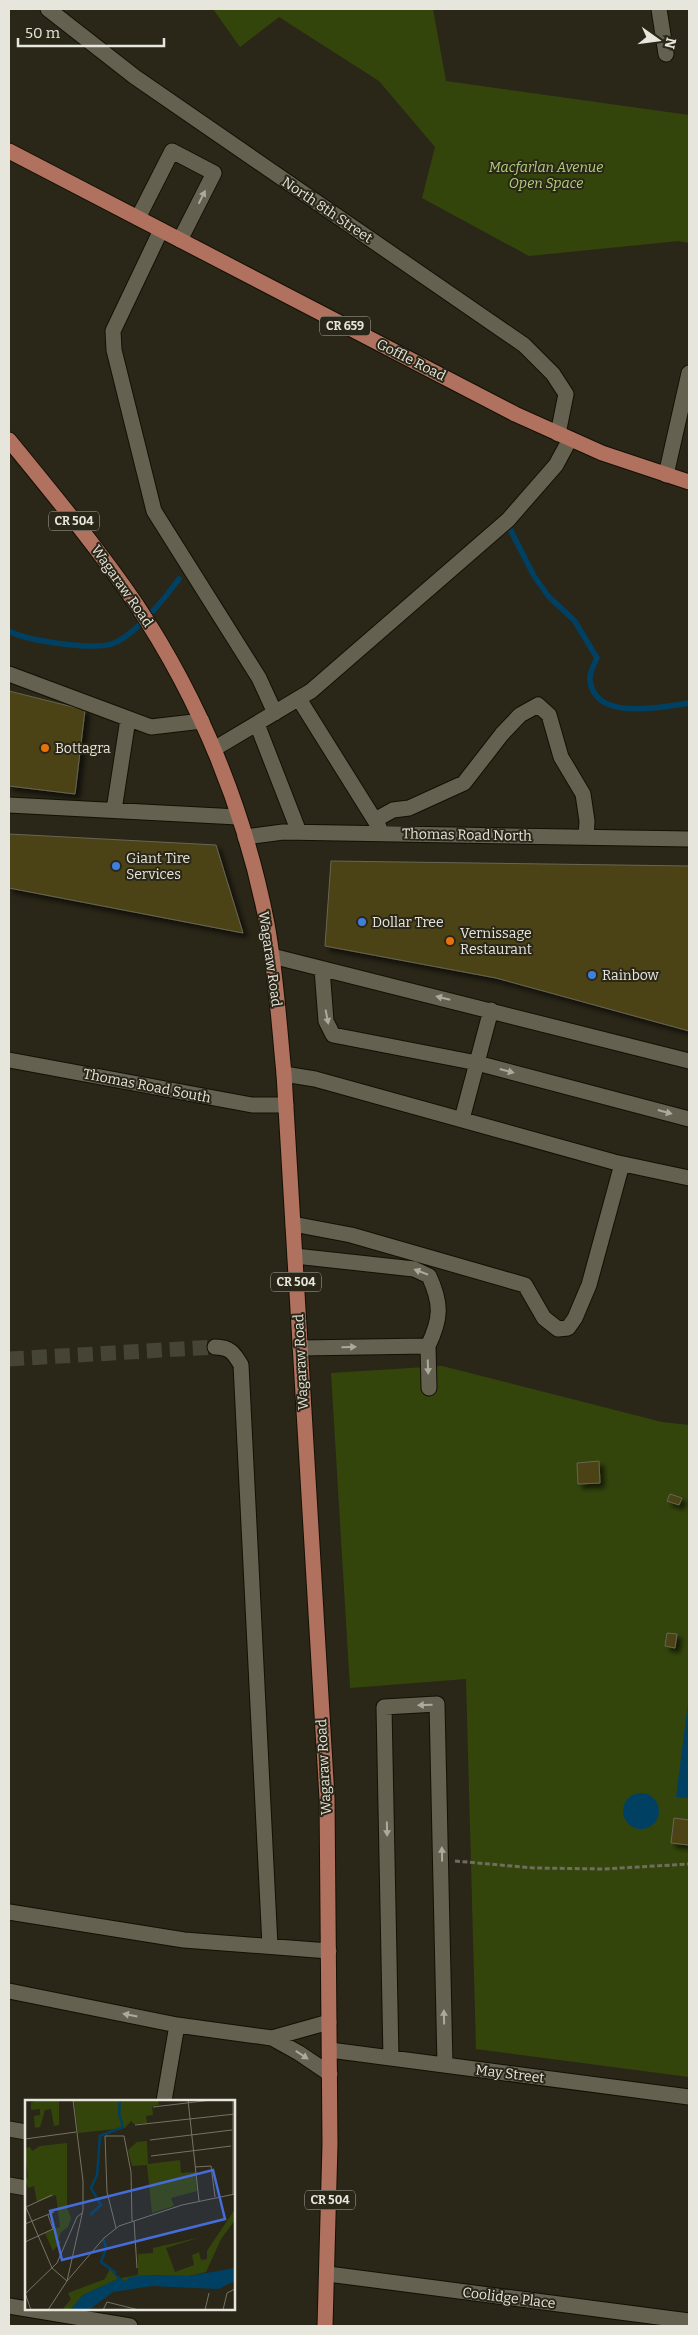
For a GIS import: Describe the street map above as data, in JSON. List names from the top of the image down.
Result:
{
  "streets": {
    "main road": [
      "CR 659",
      "Goffle Road",
      "CR 504",
      "Wagaraw Road"
    ],
    "street": [
      "North 8th Street",
      "Thomas Road North",
      "Thomas Road South",
      "May Street",
      "Coolidge Place"
    ]
  },
  "crossings": [
    ["North 8th Street", "Goffle Road"],
    ["Wagaraw Road", "Thomas Road North"],
    ["Wagaraw Road", "Thomas Road South"],
    ["Wagaraw Road", "May Street"],
    ["Wagaraw Road", "Coolidge Place"]
  ],
  "parks": ["Macfarlan Avenue Open Space"],
  "places": [
    "Bottagra",
    "Giant Tire Services",
    "Dollar Tree",
    "Vernissage Restaurant",
    "Rainbow"
  ],
  "scale_bar": "50 m",
  "north": "right"
}
